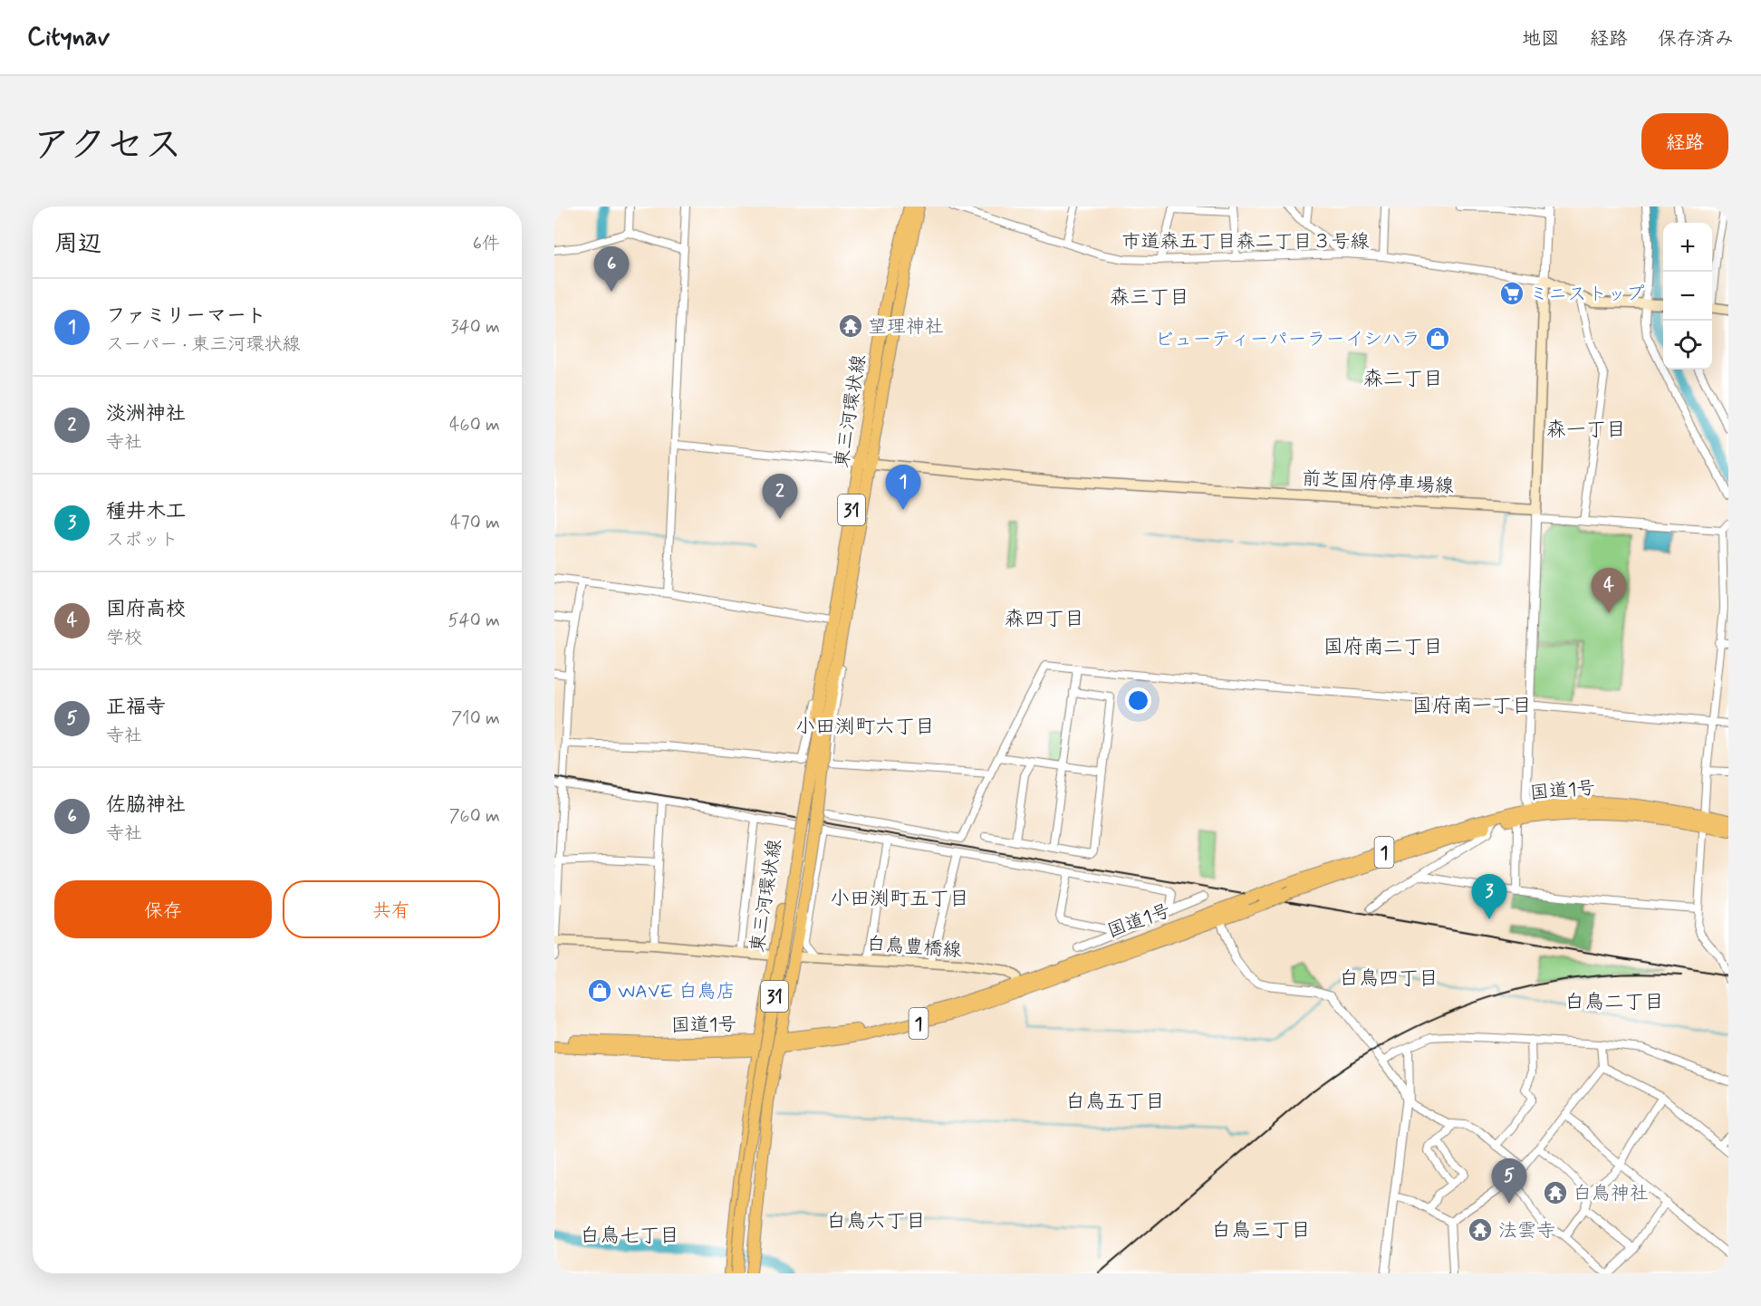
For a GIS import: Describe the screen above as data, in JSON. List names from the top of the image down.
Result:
{
  "streets": {
    "main road": [
      "東三河環状線",
      "前芝国府停車場線",
      "31",
      "国道1号",
      "1",
      "白鳥豊橋線"
    ],
    "street": ["市道森五丁目森二丁目３号線"]
  },
  "crossings": [
    ["東三河環状線", "前芝国府停車場線"],
    ["東三河環状線", "国道1号"],
    ["東三河環状線", "白鳥豊橋線"],
    ["国道1号", "白鳥豊橋線"]
  ],
  "districts": [
    "森三丁目",
    "森二丁目",
    "森一丁目",
    "森四丁目",
    "国府南二丁目",
    "国府南一丁目",
    "小田渕町六丁目",
    "小田渕町五丁目",
    "白鳥四丁目",
    "白鳥二丁目",
    "白鳥五丁目",
    "白鳥六丁目",
    "白鳥三丁目",
    "白鳥七丁目"
  ],
  "places": {
    "supermarket": ["ミニストップ"],
    "temple": ["望理神社", "白鳥神社", "法雲寺"],
    "shop": ["ビューティーパーラーイシハラ", "WAVE 白鳥店"]
  },
  "page": {
    "header": "Citynav",
    "nav": ["地図", "経路", "保存済み"],
    "title": "アクセス",
    "buttons": [
      "経路",
      ["保存", "共有"]
    ],
    "heading": ["周辺", "6件"],
    "map_buttons": ["+", "−"],
    "pins": [
      "6",
      "1",
      "2",
      "4",
      "3",
      "5"
    ],
    "list": [
      {
        "mark": "1",
        "name": "ファミリーマート",
        "note": "スーパー · 東三河環状線",
        "value": "340 m"
      },
      {
        "mark": "2",
        "name": "淡洲神社",
        "note": "寺社",
        "value": "460 m"
      },
      {
        "mark": "3",
        "name": "種井木工",
        "note": "スポット",
        "value": "470 m"
      },
      {
        "mark": "4",
        "name": "国府高校",
        "note": "学校",
        "value": "540 m"
      },
      {
        "mark": "5",
        "name": "正福寺",
        "note": "寺社",
        "value": "710 m"
      },
      {
        "mark": "6",
        "name": "佐脇神社",
        "note": "寺社",
        "value": "760 m"
      }
    ]
  }
}
